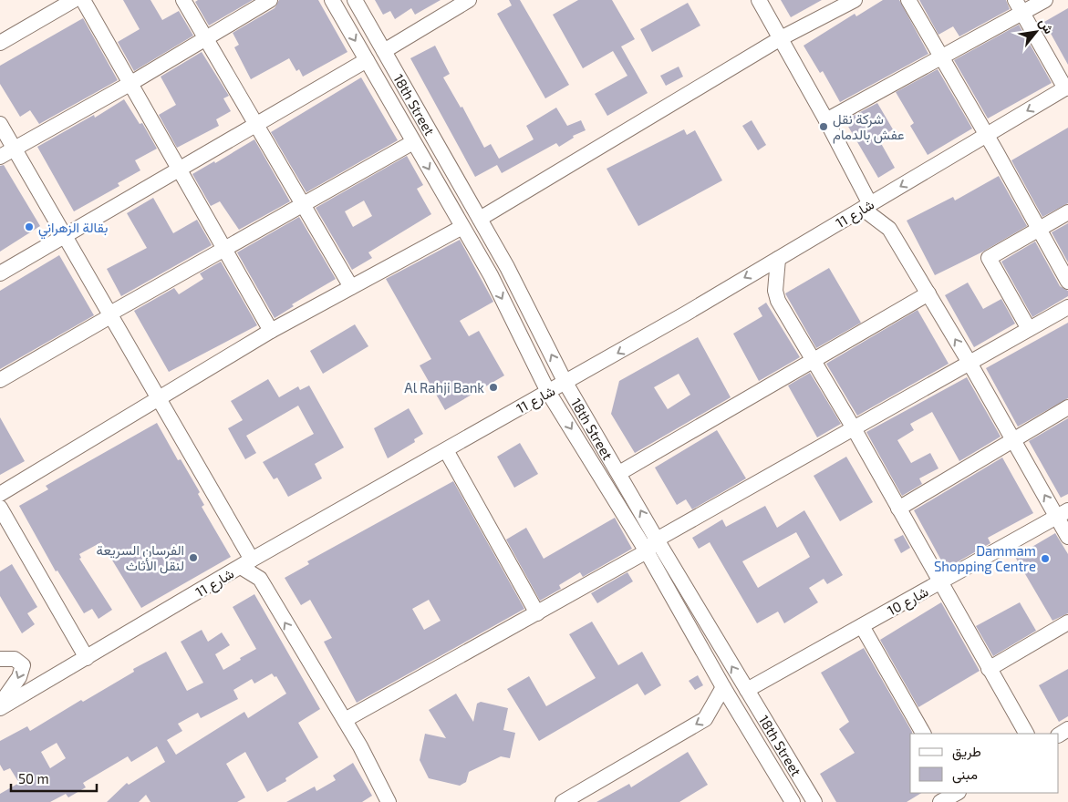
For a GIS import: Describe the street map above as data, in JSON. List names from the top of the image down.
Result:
{
  "streets": {
    "street": ["18th Street", "شارع 11", "شارع 10"]
  },
  "crossings": [
    ["18th Street", "شارع 11"],
    ["18th Street", "شارع 10"]
  ],
  "places": [
    "شركة نقل عفش بالدمام",
    "بقالة الزهراني",
    "Al Rahji Bank",
    "الفرسان السريعة لنقل الأثاث",
    "Dammam Shopping Centre"
  ],
  "legend": ["طريق", "مبنى"],
  "scale_bar": "50 m",
  "north": "top right"
}
